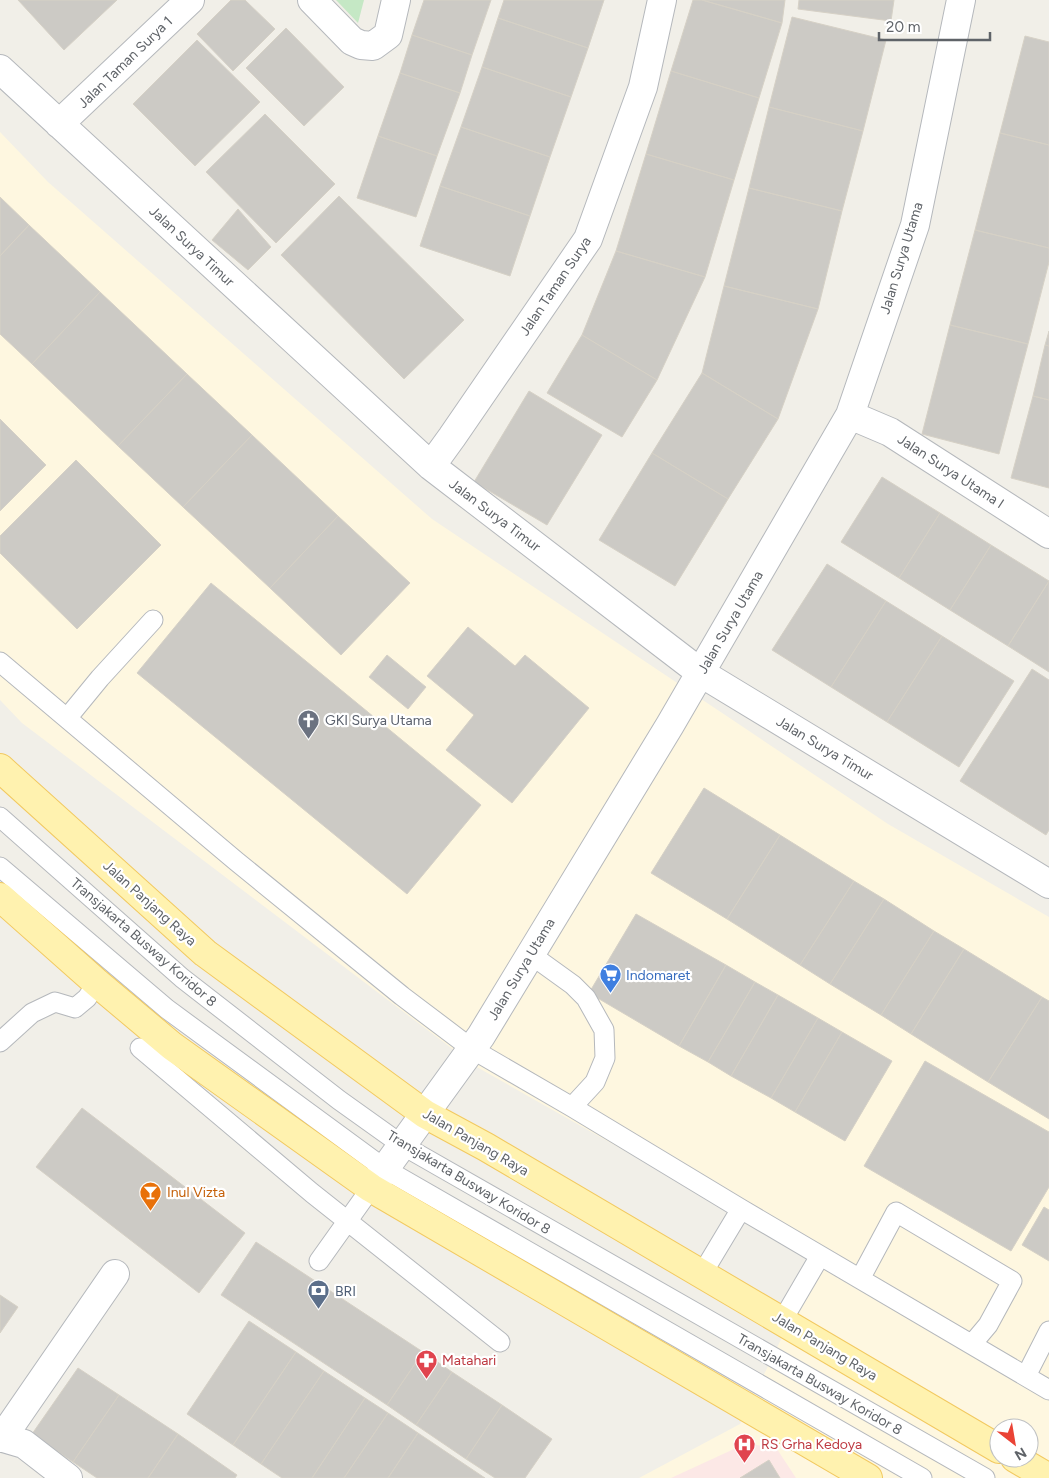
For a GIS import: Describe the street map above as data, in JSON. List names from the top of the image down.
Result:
{
  "streets": {
    "main road": ["Jalan Panjang Raya"],
    "street": [
      "Jalan Taman Surya 1",
      "Jalan Surya Timur",
      "Jalan Surya Utama",
      "Jalan Taman Surya",
      "Jalan Surya Utama I"
    ],
    "lane": ["Transjakarta Busway Koridor 8"]
  },
  "crossings": [
    ["Jalan Taman Surya 1", "Jalan Surya Timur"],
    ["Jalan Surya Timur", "Jalan Surya Utama"],
    ["Jalan Surya Timur", "Jalan Taman Surya"],
    ["Jalan Surya Utama", "Jalan Surya Utama I"],
    ["Jalan Surya Utama", "Jalan Panjang Raya"],
    ["Jalan Surya Utama", "Transjakarta Busway Koridor 8"]
  ],
  "places": {
    "church": ["GKI Surya Utama"],
    "supermarket": ["Indomaret"],
    "bar": ["Inul Vizta"],
    "bank": ["BRI"],
    "pharmacy": ["Matahari"],
    "hospital": ["RS Grha Kedoya"]
  },
  "scale_bar": "20 m",
  "north": "bottom right"
}
